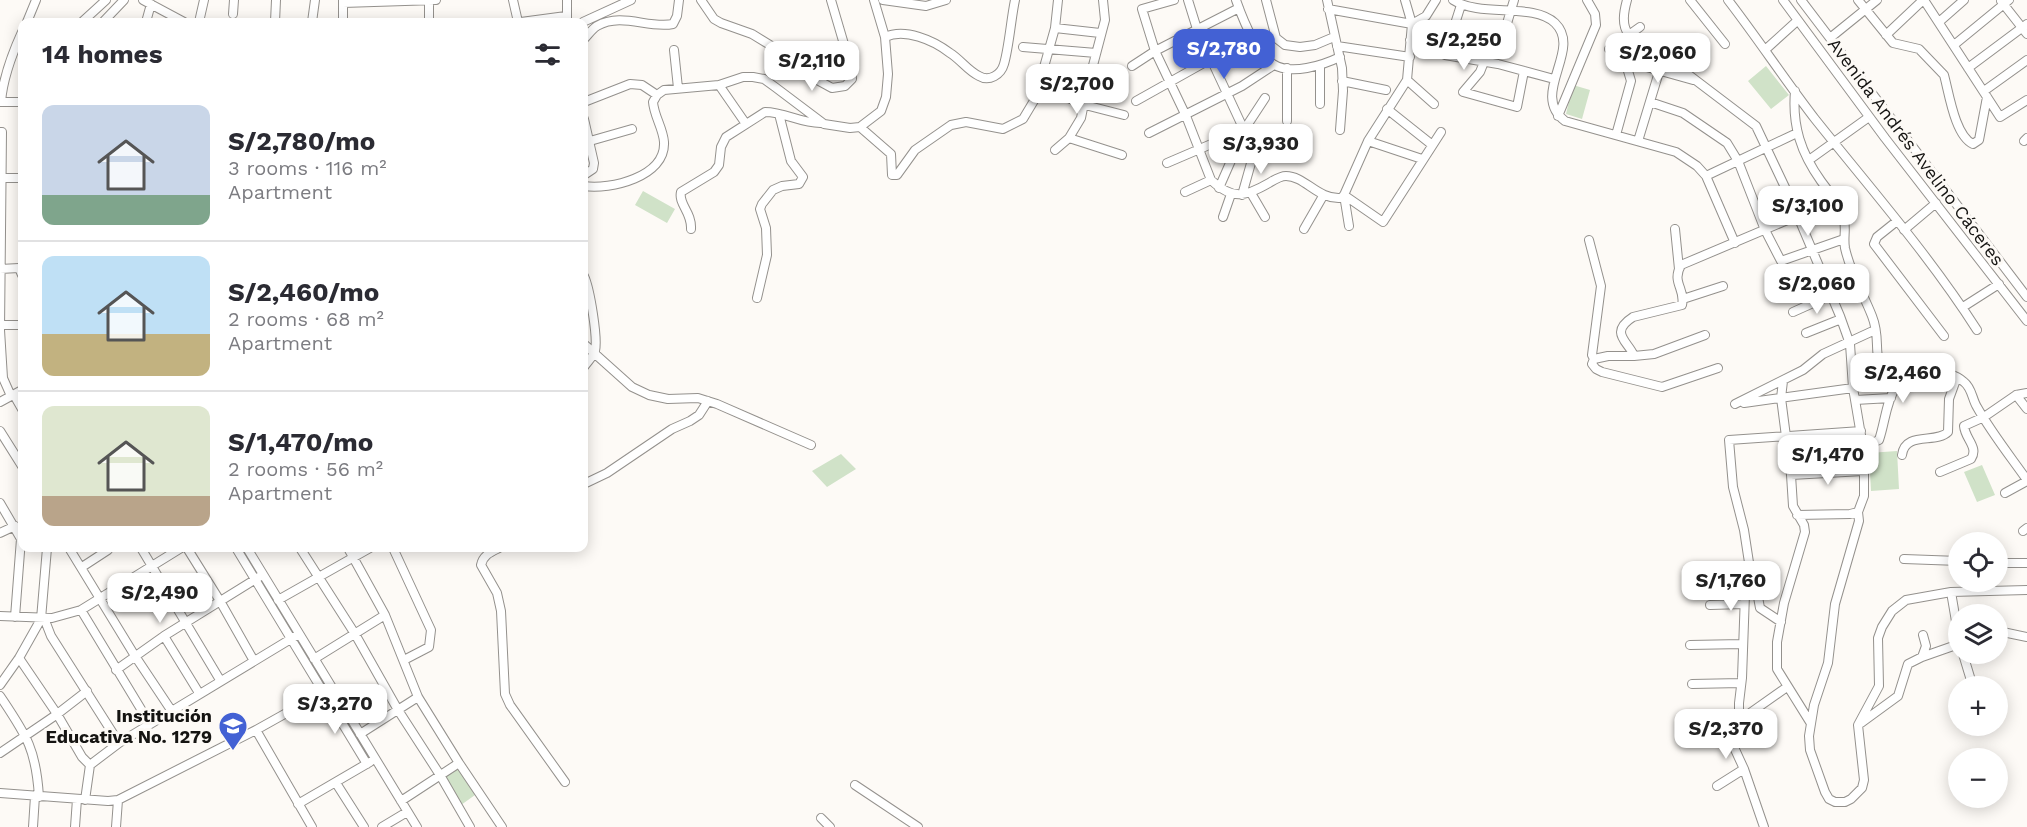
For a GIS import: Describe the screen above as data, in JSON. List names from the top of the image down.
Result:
{
  "streets": {
    "street": ["Avenida Andrés Avelino Cáceres"]
  },
  "places": {
    "school or university": ["Institución Educativa No. 1279"]
  },
  "page": {
    "heading": "14 homes",
    "price": [
      "S/2,250",
      "S/2,780",
      "S/2,060",
      "S/2,110",
      "S/2,700",
      "S/3,930",
      "S/3,100",
      "S/2,060",
      "S/2,460",
      "S/1,470",
      "S/1,760",
      "S/2,490",
      "S/3,270",
      "S/2,370"
    ],
    "list": [
      {
        "name": "S/2,780/mo",
        "note": "3 rooms · 116 m² · Apartment"
      },
      {
        "name": "S/2,460/mo",
        "note": "2 rooms · 68 m² · Apartment"
      },
      {
        "name": "S/1,470/mo",
        "note": "2 rooms · 56 m² · Apartment"
      }
    ],
    "map_buttons": ["+", "−"]
  }
}
